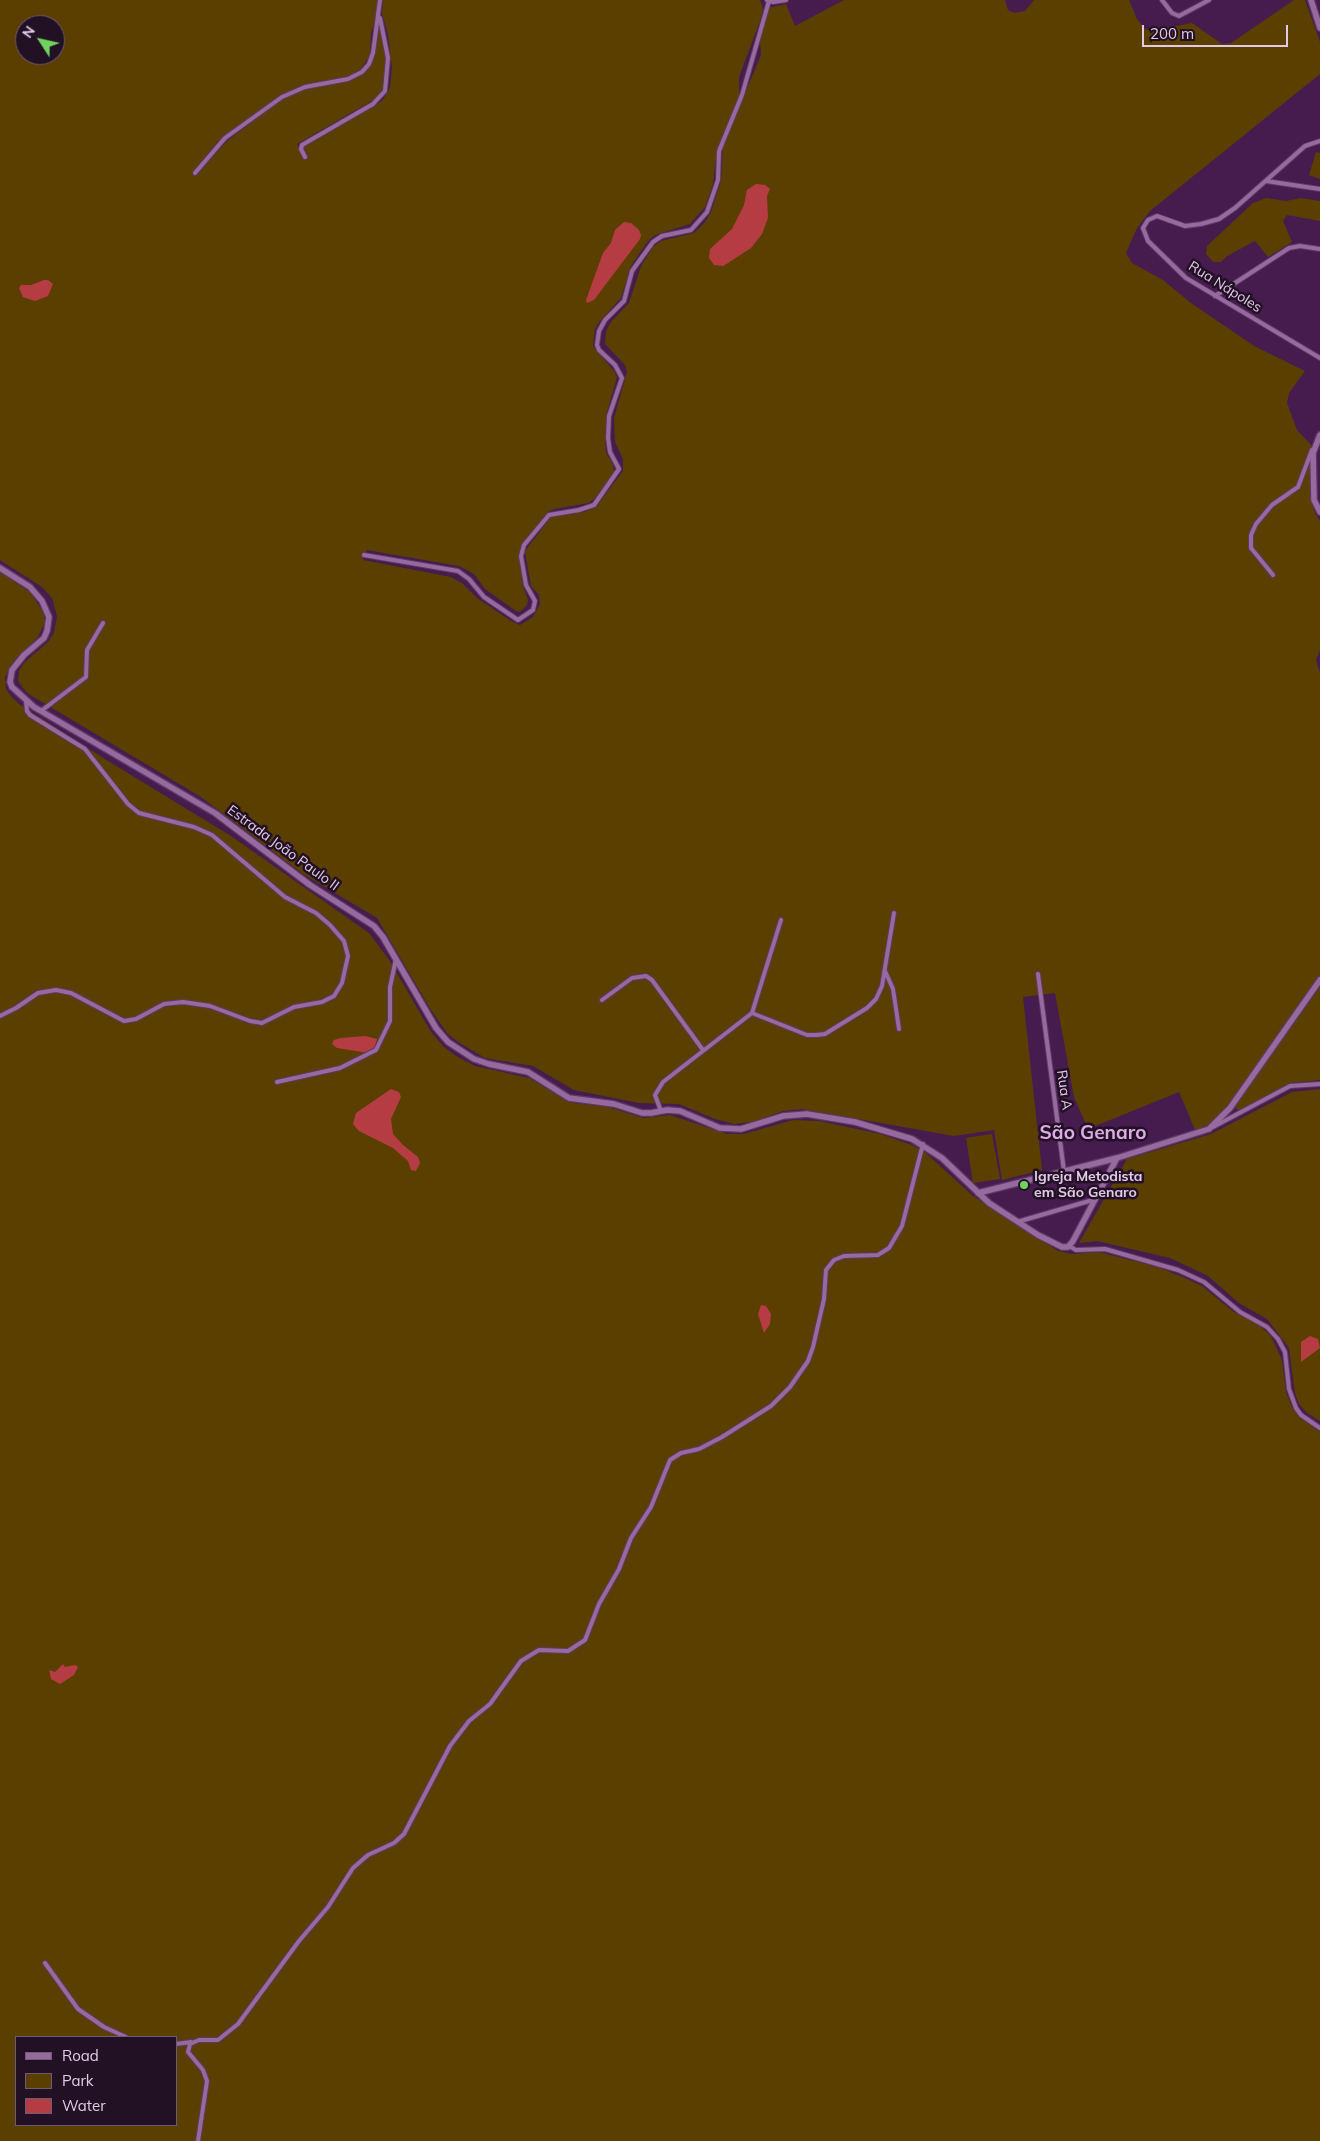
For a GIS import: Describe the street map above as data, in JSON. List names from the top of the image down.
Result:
{
  "streets": {
    "street": ["Rua Nápoles", "Estrada João Paulo II", "Rua A"]
  },
  "districts": ["São Genaro"],
  "places": ["Igreja Metodista em São Genaro"],
  "legend": ["Road", "Park", "Water"],
  "scale_bar": "200 m",
  "north": "top left"
}
